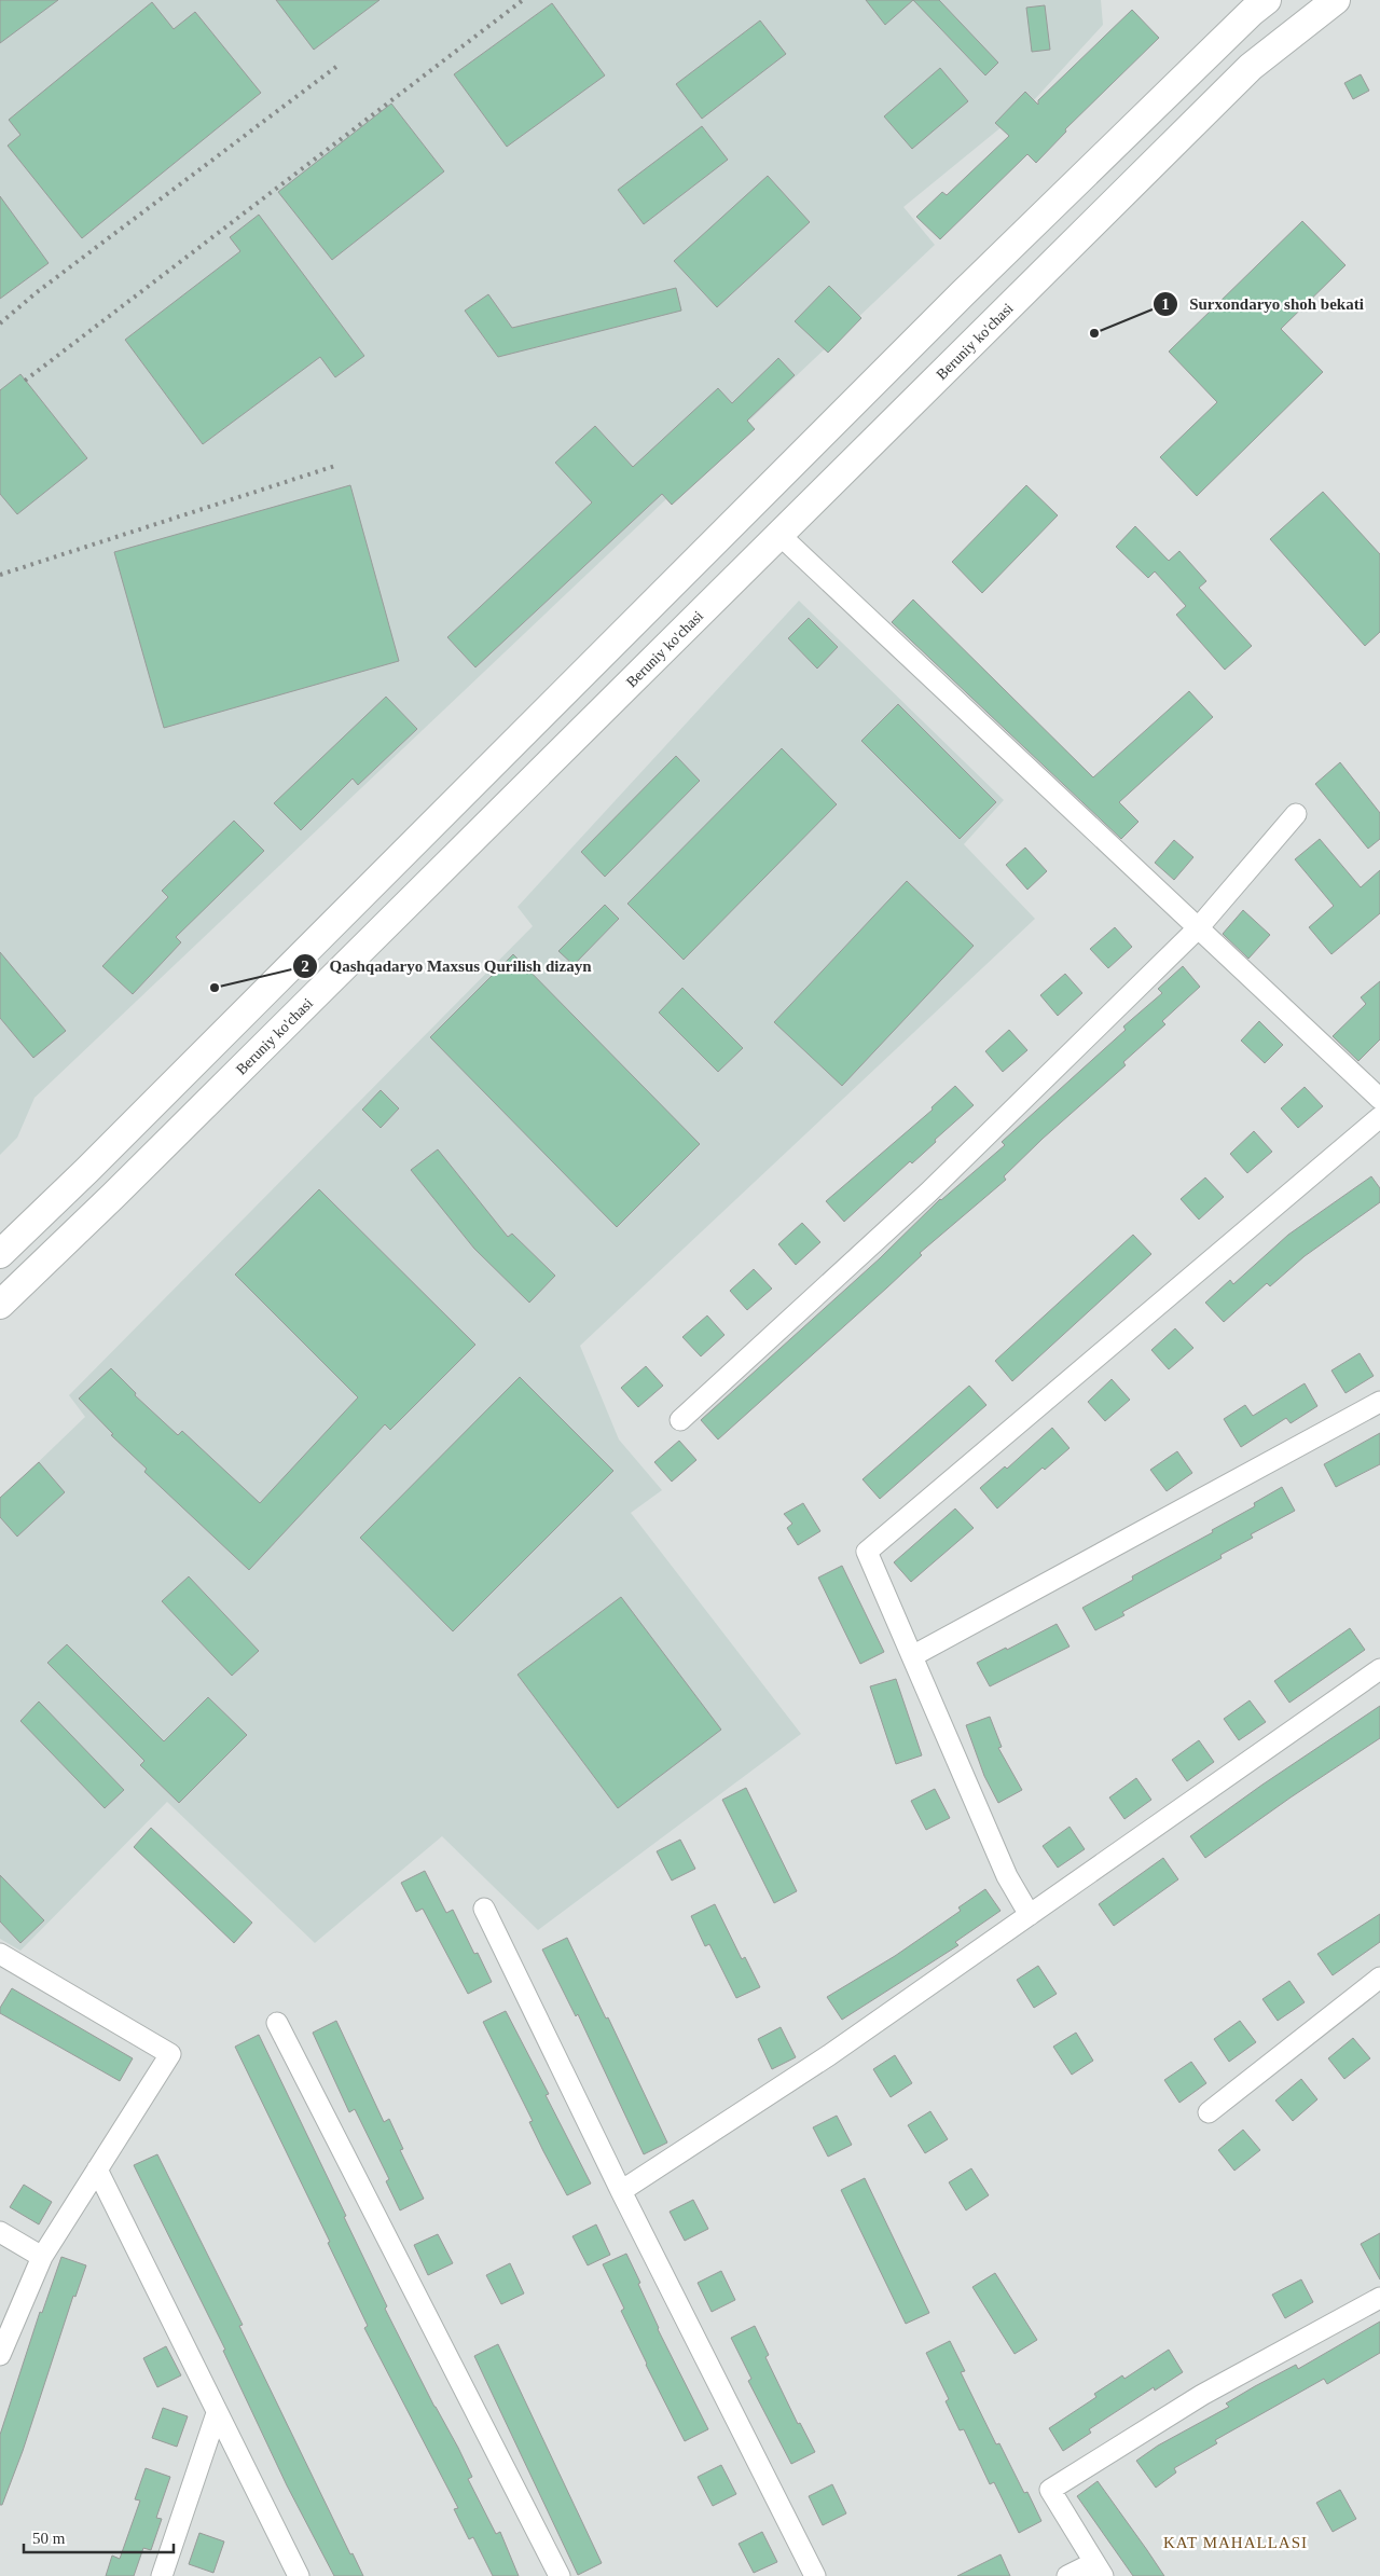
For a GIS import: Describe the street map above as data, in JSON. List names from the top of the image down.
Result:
{
  "streets": {
    "main road": ["Beruniy ko'chasi"]
  },
  "districts": ["KAT MAHALLASI"],
  "places": ["Surxondaryo shoh bekati", "Qashqadaryo Maxsus Qurilish dizayn"],
  "scale_bar": "50 m"
}
